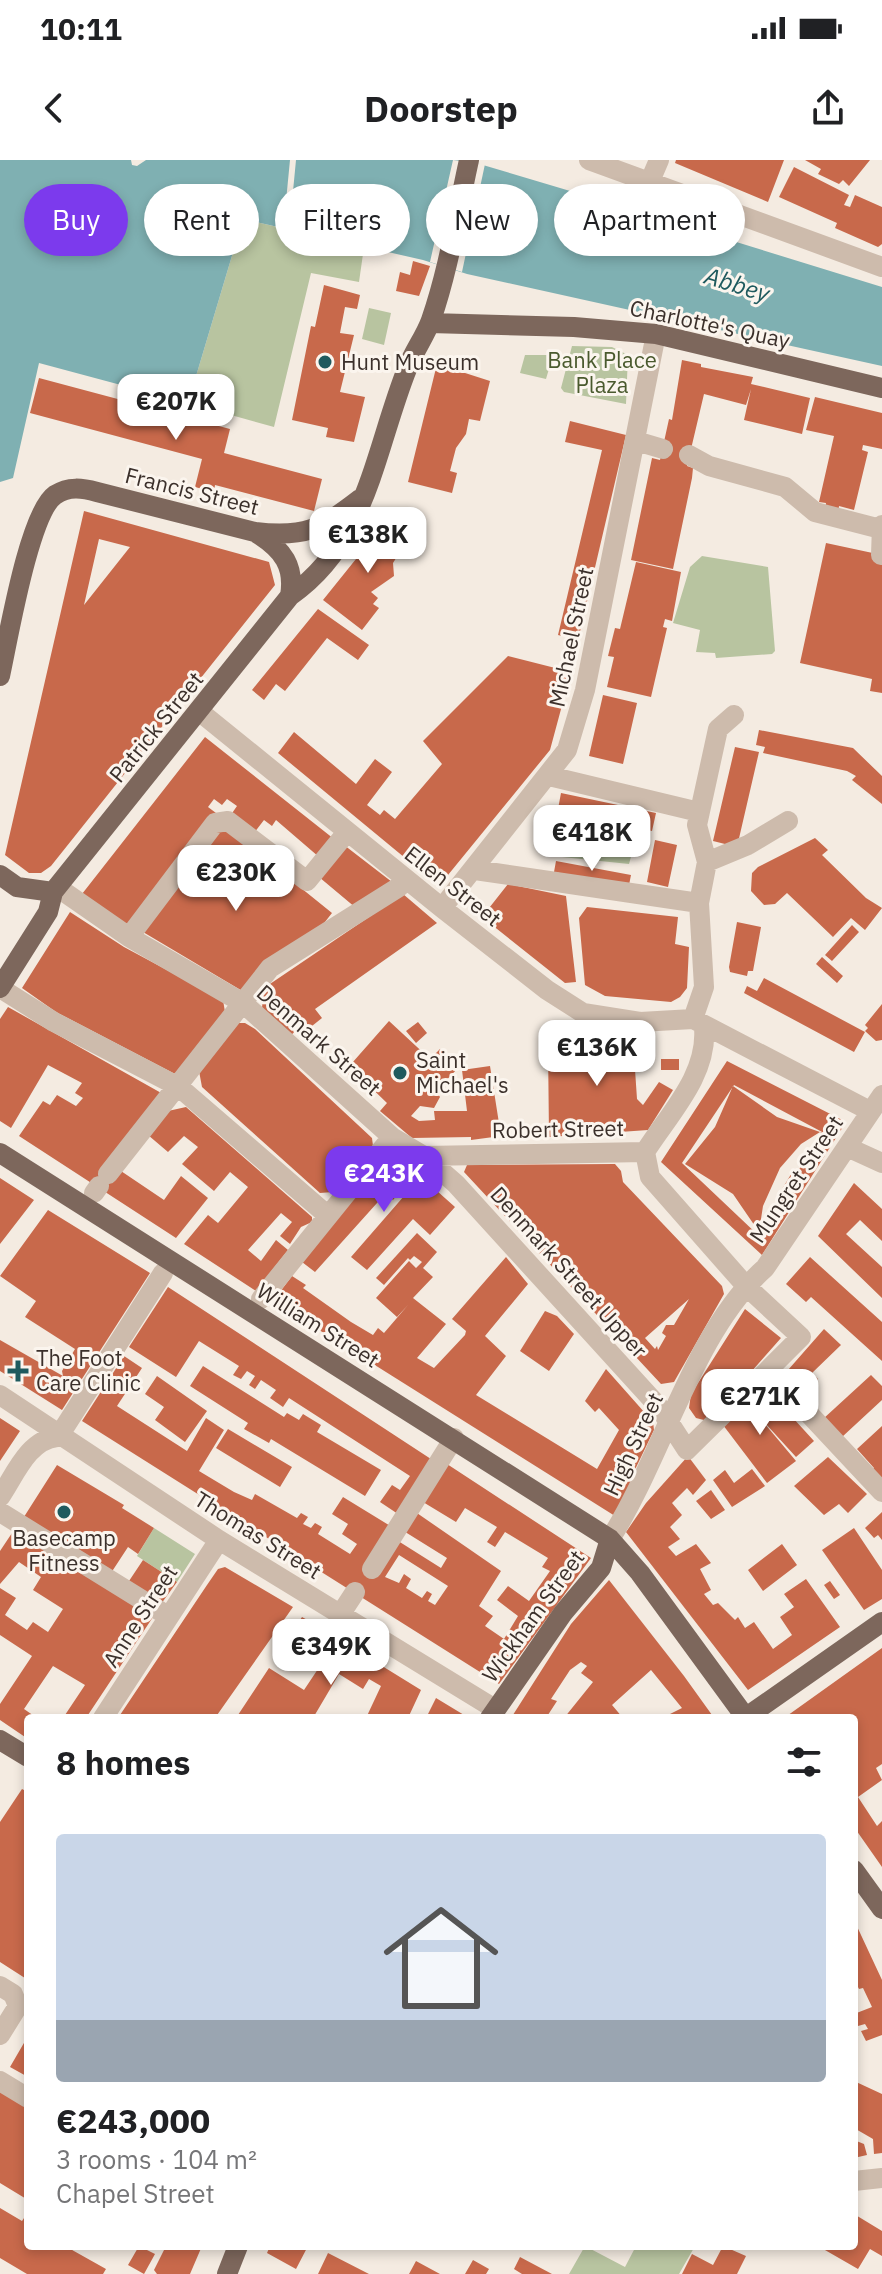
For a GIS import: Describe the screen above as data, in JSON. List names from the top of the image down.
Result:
{
  "streets": {
    "main road": [
      "Charlotte's Quay",
      "Francis Street",
      "Patrick Street",
      "William Street",
      "Wickham Street"
    ],
    "street": [
      "Michael Street",
      "Ellen Street",
      "Denmark Street",
      "Robert Street",
      "Mungret Street",
      "Denmark Street Upper",
      "High Street",
      "Thomas Street",
      "Anne Street"
    ]
  },
  "crossings": [
    ["Charlotte's Quay", "Michael Street"],
    ["Charlotte's Quay", "Patrick Street"],
    ["Francis Street", "Patrick Street"],
    ["Michael Street", "Ellen Street"],
    ["Patrick Street", "Ellen Street"],
    ["Patrick Street", "Denmark Street"],
    ["Denmark Street", "Robert Street"],
    ["Denmark Street", "Denmark Street Upper"],
    ["Robert Street", "Denmark Street Upper"],
    ["Mungret Street", "High Street"],
    ["Denmark Street Upper", "High Street"],
    ["William Street", "High Street"],
    ["William Street", "Wickham Street"],
    ["High Street", "Wickham Street"],
    ["Thomas Street", "Anne Street"],
    ["Thomas Street", "Wickham Street"]
  ],
  "water": ["Abbey"],
  "parks": ["Bank Place Plaza"],
  "places": {
    "other": ["Hunt Museum", "Saint Michael's", "Basecamp Fitness"],
    "health": ["The Foot Care Clinic"]
  },
  "page": {
    "status": "10:11",
    "header": "Doorstep",
    "chip": [
      "Buy",
      "Rent",
      "Filters",
      "New",
      "Apartment"
    ],
    "price": [
      "€207K",
      "€138K",
      "€418K",
      "€230K",
      "€136K",
      "€243K",
      "€271K",
      "€349K"
    ],
    "heading": "8 homes",
    "list": [
      {
        "name": "€243,000",
        "note": "3 rooms · 104 m² · Chapel Street"
      }
    ]
  }
}
